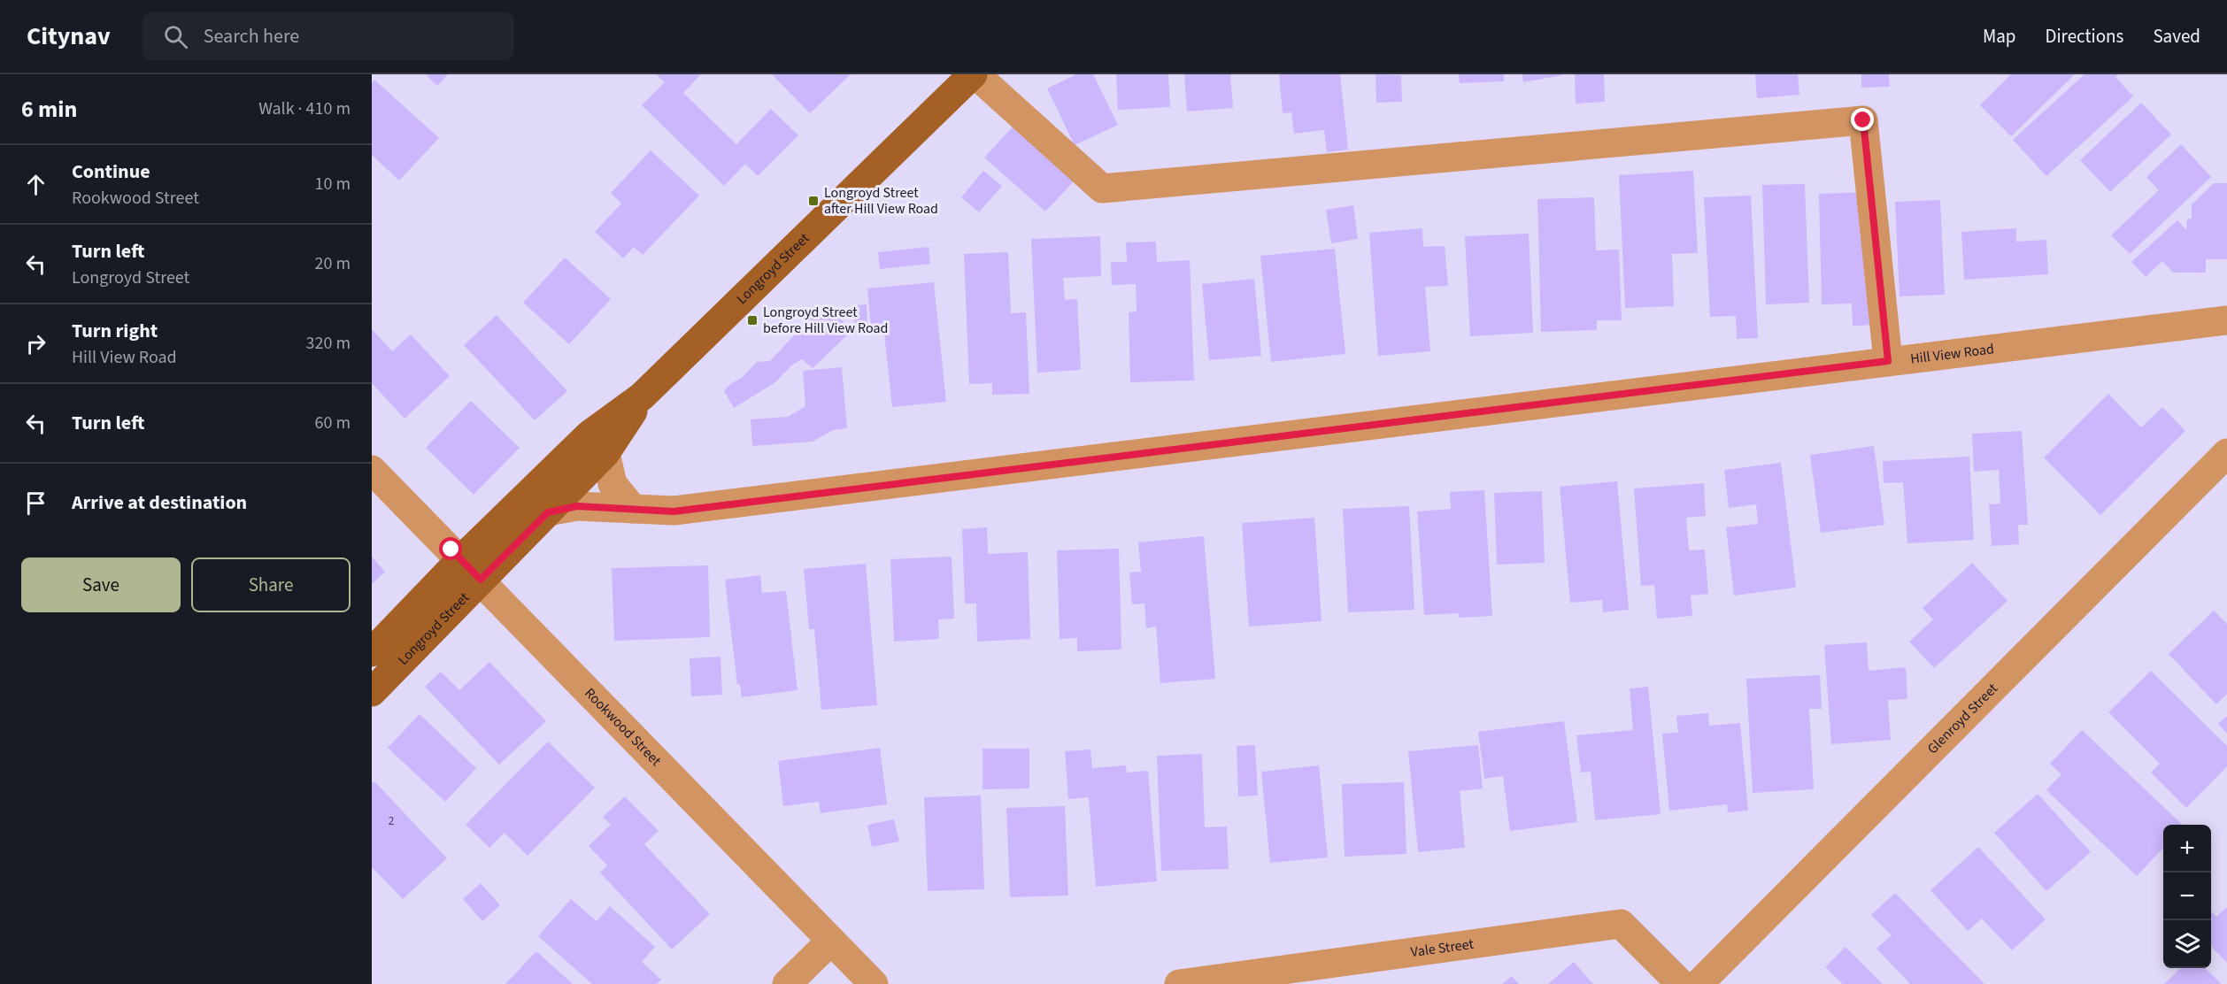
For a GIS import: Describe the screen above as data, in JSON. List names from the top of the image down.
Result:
{
  "streets": {
    "main road": ["Longroyd Street"],
    "street": [
      "Hill View Road",
      "Glenroyd Street",
      "Rookwood Street",
      "Vale Street"
    ]
  },
  "crossings": [
    ["Longroyd Street", "Hill View Road"],
    ["Longroyd Street", "Rookwood Street"]
  ],
  "places": {
    "transit": ["Longroyd Street after Hill View Road", "Longroyd Street before Hill View Road"]
  },
  "house_numbers": ["2"],
  "page": {
    "header": "Citynav",
    "search": "Search here",
    "nav": ["Map", "Directions", "Saved"],
    "heading": ["6 min", "Walk · 410 m"],
    "list": [
      ["Continue", "Rookwood Street", "10 m"],
      ["Turn left", "Longroyd Street", "20 m"],
      ["Turn right", "Hill View Road", "320 m"],
      ["Turn left", "60 m"],
      "Arrive at destination"
    ],
    "buttons": ["Save", "Share"],
    "map_buttons": ["+", "−"]
  }
}
